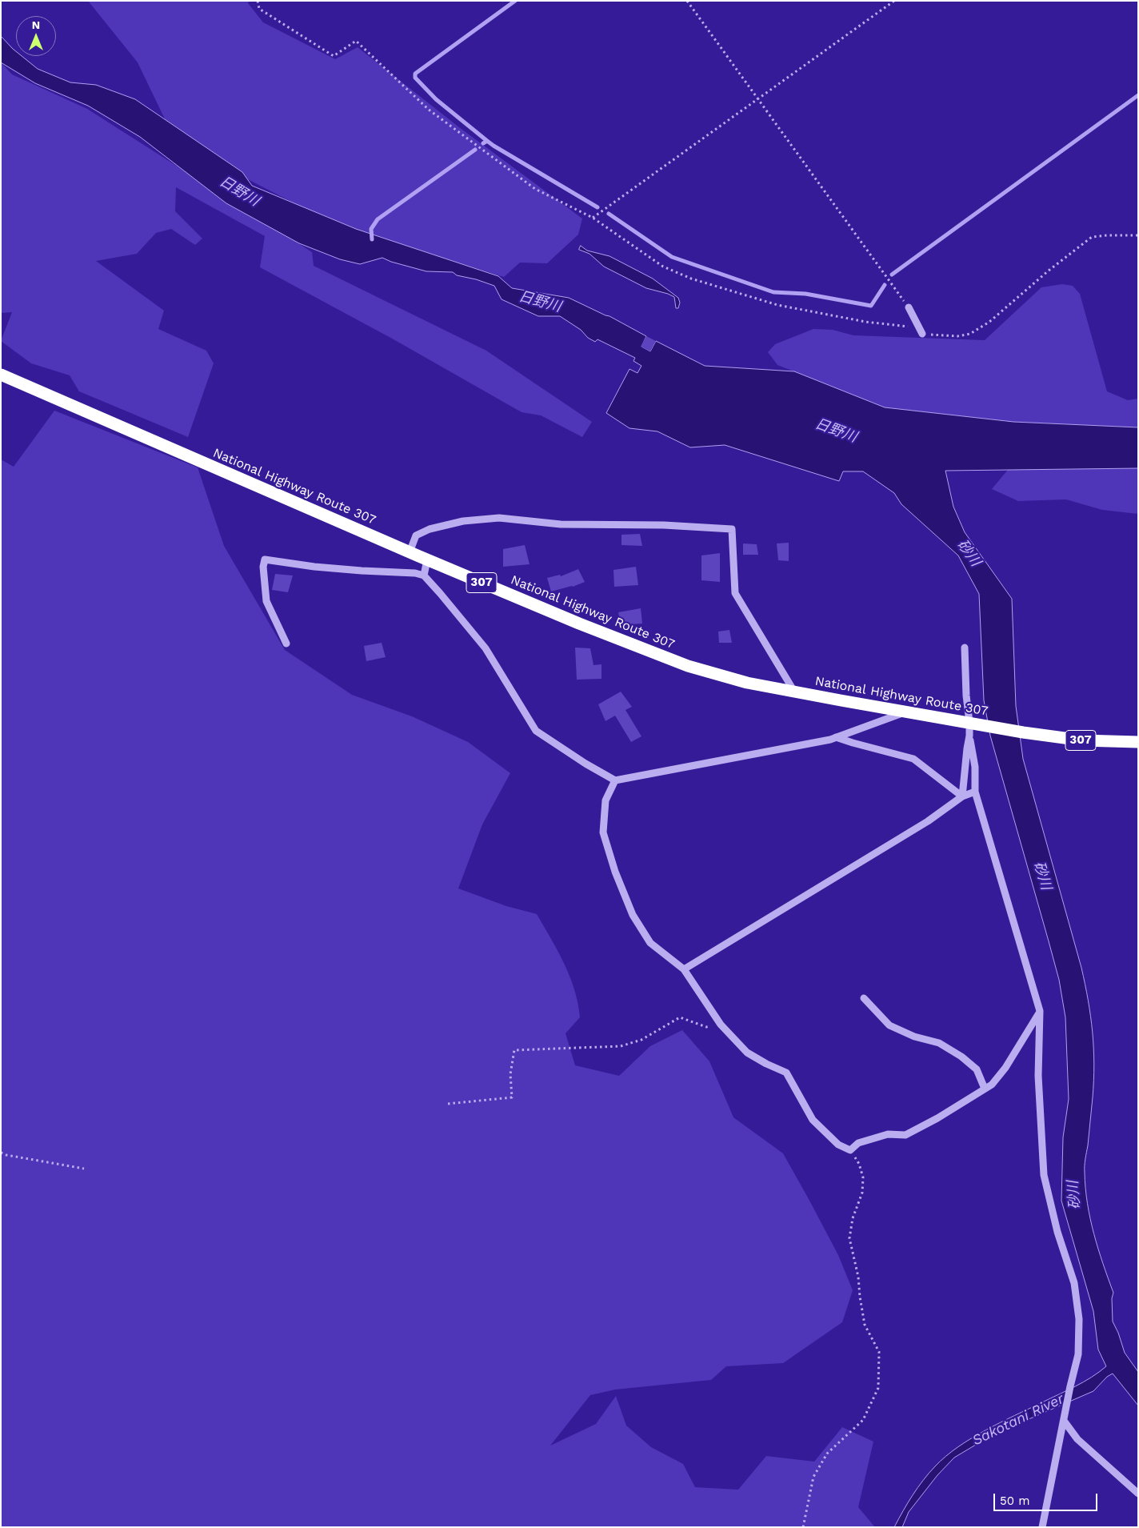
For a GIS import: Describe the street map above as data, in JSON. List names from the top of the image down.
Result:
{
  "streets": {
    "highway": ["National Highway Route 307", "307"]
  },
  "water": ["日野川", "砂川", "Sakotani River"],
  "scale_bar": "50 m",
  "north": "top"
}
